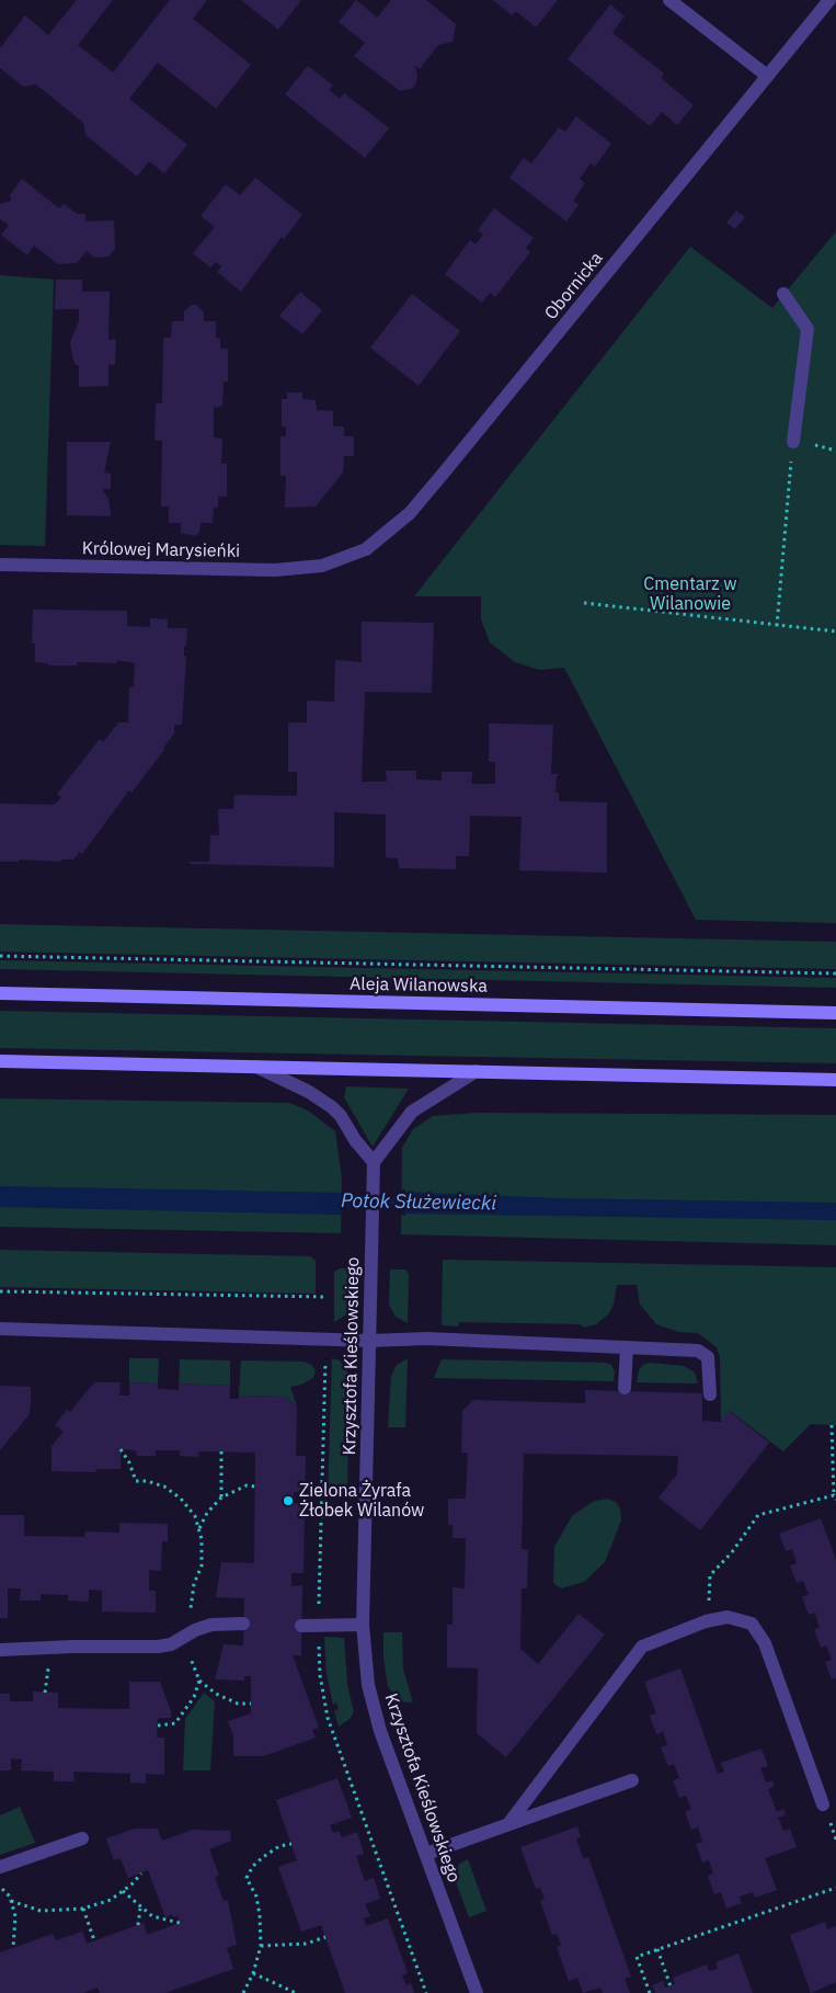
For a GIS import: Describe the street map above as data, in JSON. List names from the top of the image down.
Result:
{
  "streets": {
    "main road": ["Aleja Wilanowska"],
    "street": ["Obornicka", "Królowej Marysieńki", "Krzysztofa Kieślowskiego"]
  },
  "crossings": [
    ["Obornicka", "Królowej Marysieńki"]
  ],
  "water": ["Potok Służewiecki"],
  "parks": ["Cmentarz w Wilanowie"],
  "places": ["Zielona Żyrafa Żłobek Wilanów"]
}
